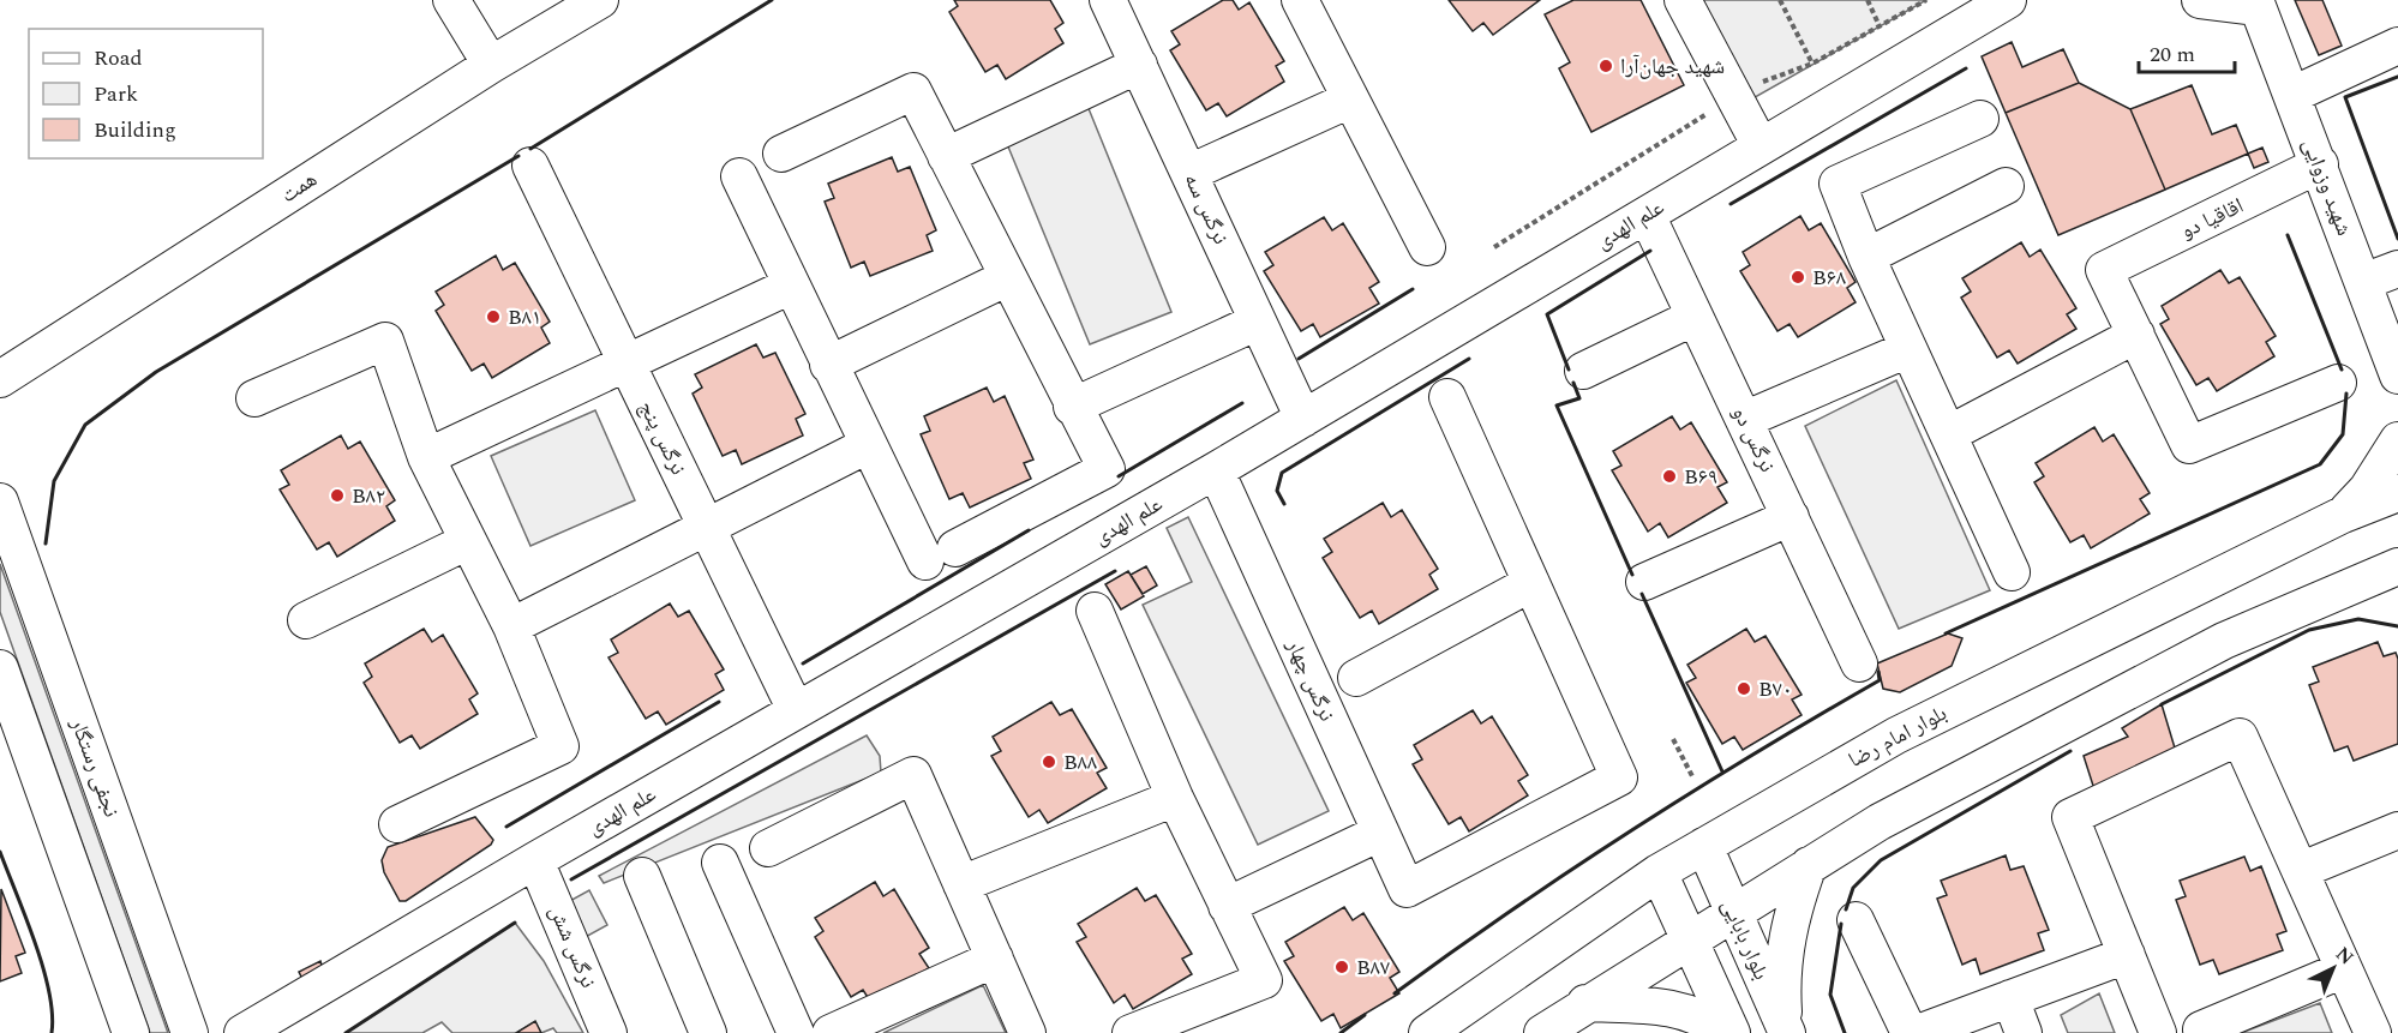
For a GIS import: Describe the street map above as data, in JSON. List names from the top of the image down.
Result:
{
  "streets": {
    "street": [
      "همت",
      "شهید وزوایی",
      "نرگس سه",
      "اقاقیا دو",
      "علم الهدی",
      "نرگس پنج",
      "نرگس دو",
      "نرگس چهار",
      "بلوار امام رضا",
      "نجفی رستگار",
      "بلوار بابایی",
      "نرگس شش"
    ]
  },
  "crossings": [
    ["شهید وزوایی", "اقاقیا دو"],
    ["نرگس سه", "علم الهدی"],
    ["علم الهدی", "نرگس پنج"],
    ["علم الهدی", "نرگس دو"],
    ["علم الهدی", "نرگس چهار"],
    ["علم الهدی", "نرگس شش"],
    ["بلوار امام رضا", "بلوار بابایی"]
  ],
  "places": [
    "شهید جهان‌آرا",
    "B۶۸",
    "B۸۱",
    "B۶۹",
    "B۸۲",
    "B۷۰",
    "B۸۸",
    "B۸۷"
  ],
  "legend": ["Road", "Park", "Building"],
  "scale_bar": "20 m",
  "north": "top right"
}
